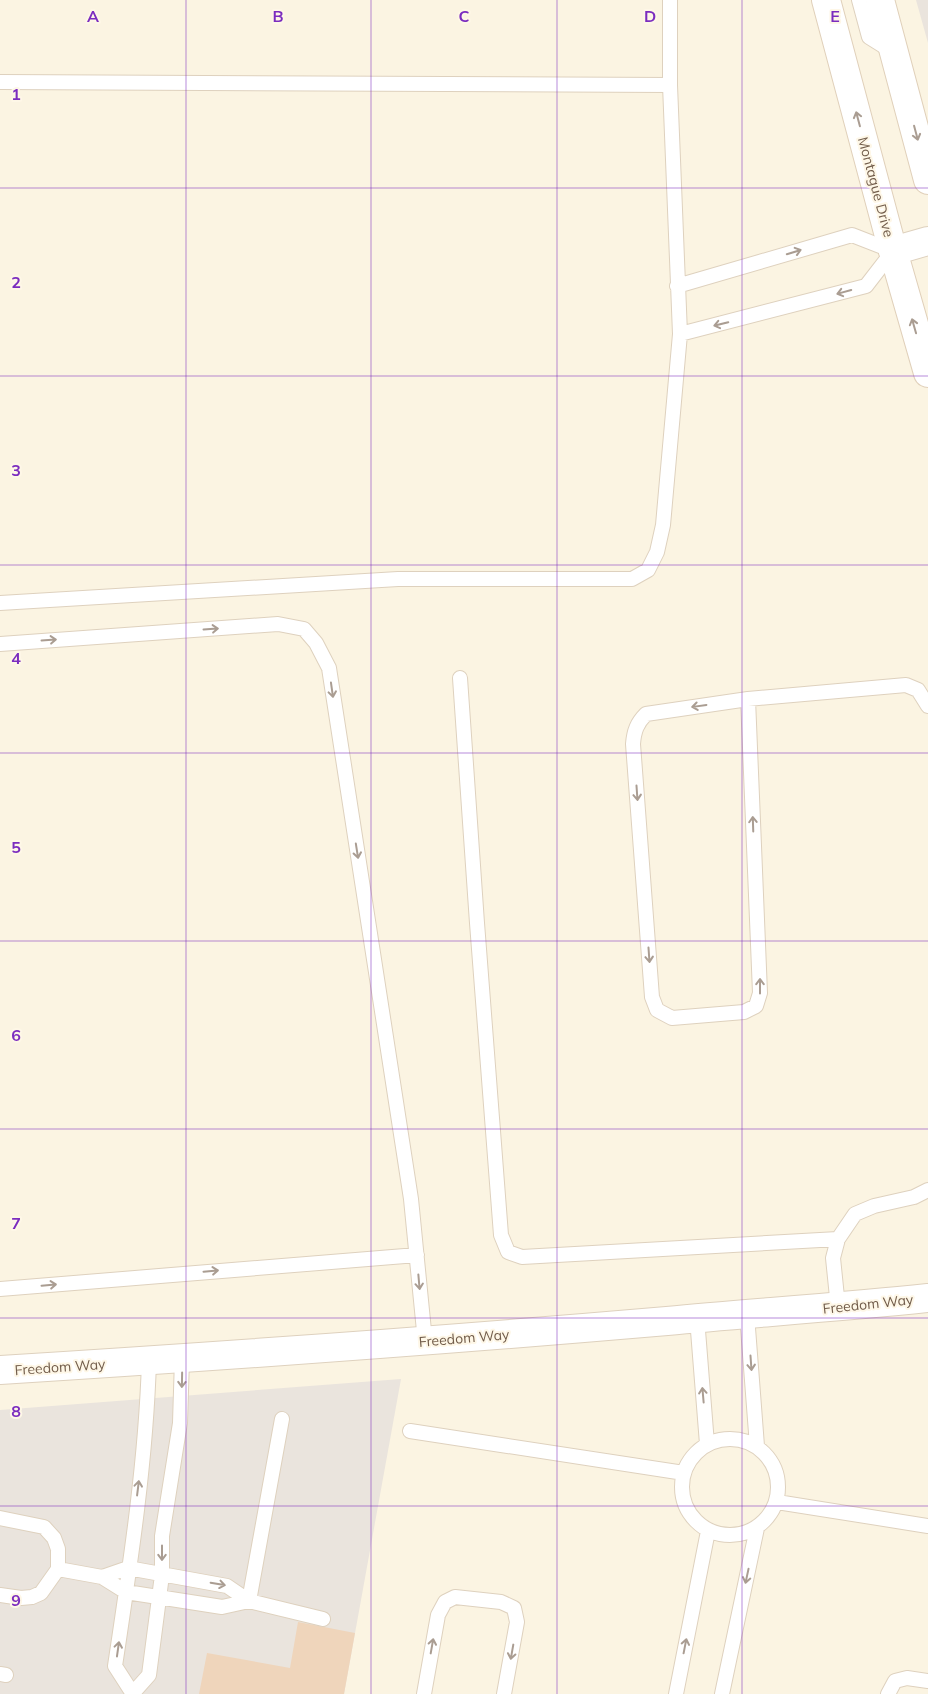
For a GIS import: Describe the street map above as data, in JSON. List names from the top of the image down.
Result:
{
  "streets": {
    "street": ["Montague Drive", "Freedom Way"]
  },
  "grid": {
    "columns": [
      "A",
      "B",
      "C",
      "D",
      "E"
    ],
    "rows": [
      "1",
      "2",
      "3",
      "4",
      "5",
      "6",
      "7",
      "8",
      "9"
    ]
  }
}
